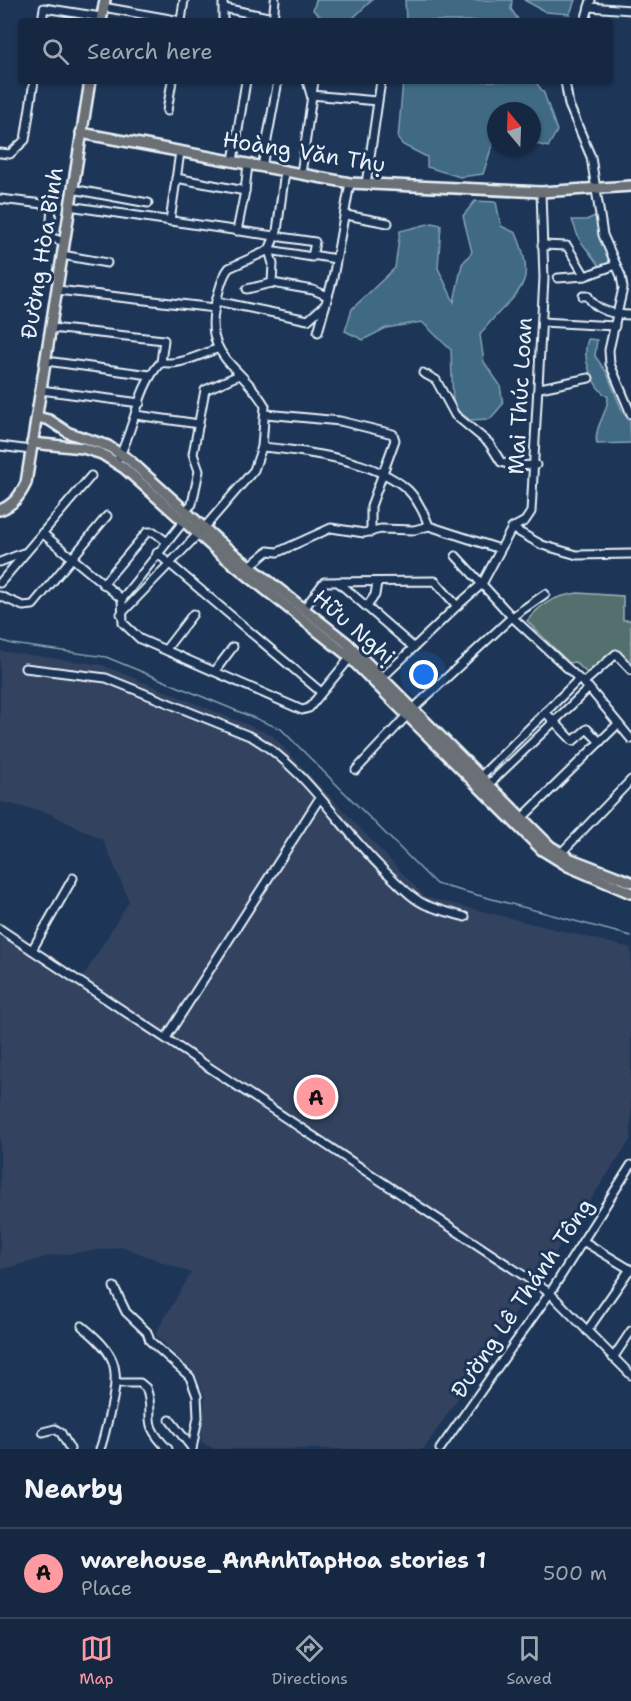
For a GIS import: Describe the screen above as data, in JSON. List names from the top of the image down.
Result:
{
  "streets": {
    "main road": ["Hoàng Văn Thụ", "Đường Hòa Bình", "Hữu Nghị"],
    "street": ["Mai Thúc Loan", "Đường Lê Thánh Tông"]
  },
  "crossings": [
    ["Hoàng Văn Thụ", "Đường Hòa Bình"],
    ["Hoàng Văn Thụ", "Mai Thúc Loan"],
    ["Đường Hòa Bình", "Hữu Nghị"]
  ],
  "north": "top",
  "page": {
    "search": "Search here",
    "pins": "A",
    "heading": "Nearby",
    "list": [
      {
        "mark": "A",
        "name": "warehouse_AnAnhTapHoa stories 1",
        "note": "Place",
        "value": "500 m"
      }
    ],
    "nav": ["Map", "Directions", "Saved"]
  }
}
